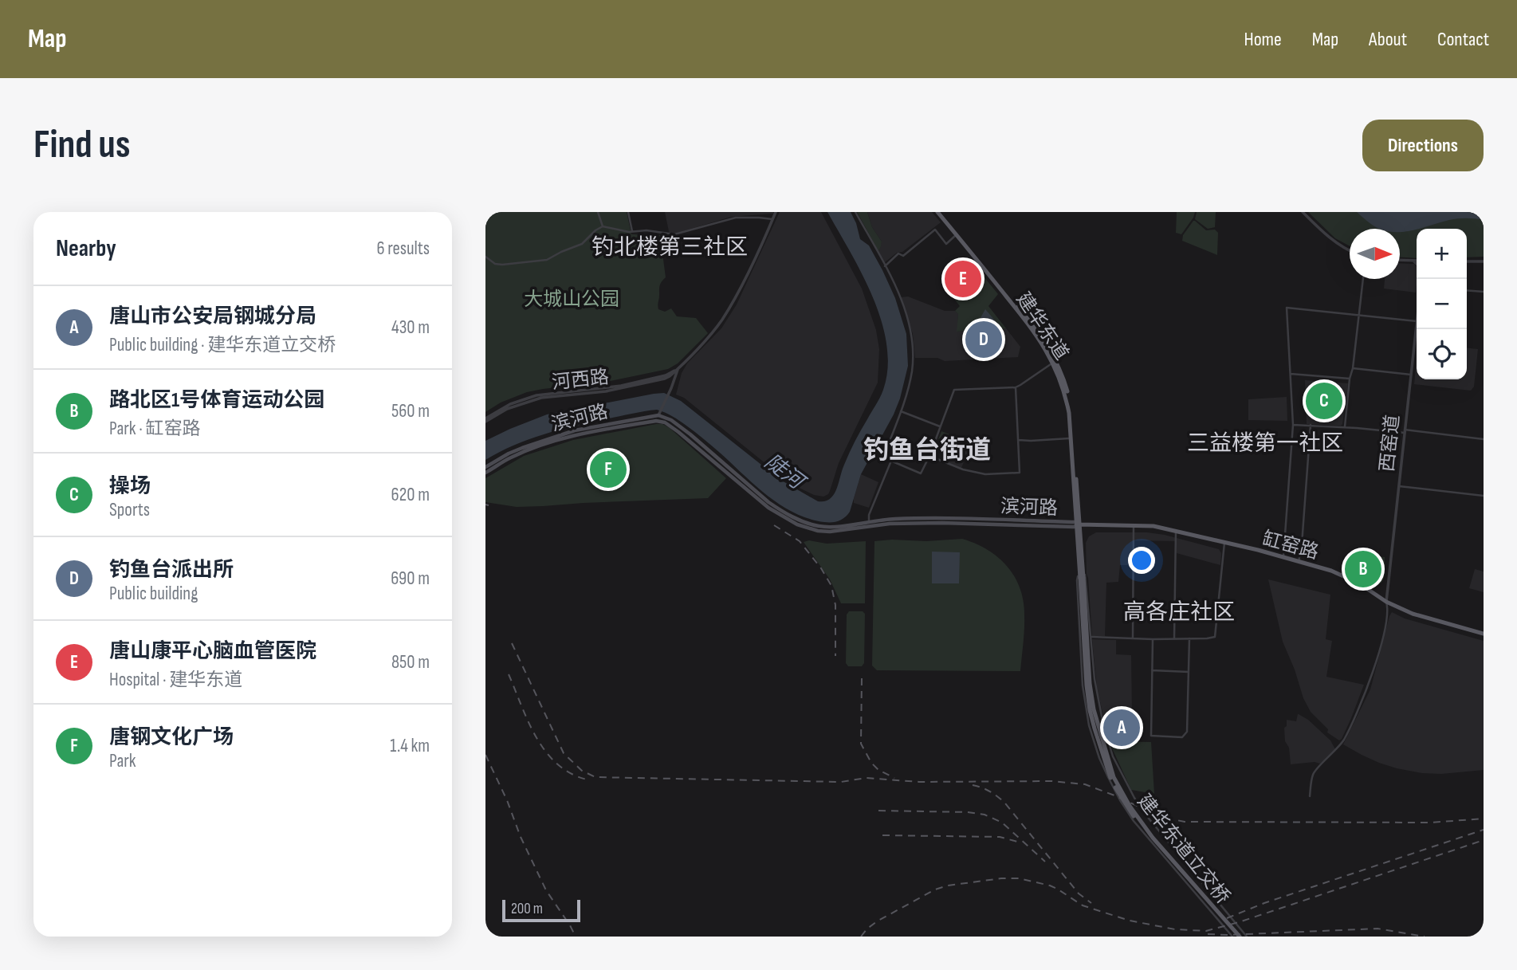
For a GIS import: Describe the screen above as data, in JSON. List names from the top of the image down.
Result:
{
  "streets": {
    "main road": [
      "建华东道",
      "滨河路",
      "缸窑路",
      "建华东道立交桥"
    ],
    "street": ["河西路", "西窑道"]
  },
  "crossings": [
    ["建华东道", "滨河路"],
    ["建华东道", "缸窑路"],
    ["建华东道", "建华东道立交桥"],
    ["滨河路", "缸窑路"],
    ["西窑道", "缸窑路"]
  ],
  "districts": [
    "钓北楼第三社区",
    "三益楼第一社区",
    "钓鱼台街道",
    "高各庄社区"
  ],
  "water": ["陡河"],
  "parks": ["大城山公园"],
  "scale_bar": "200 m",
  "north": "right",
  "page": {
    "header": "Map",
    "nav": [
      "Home",
      "Map",
      "About",
      "Contact"
    ],
    "buttons": "Directions",
    "title": "Find us",
    "heading": ["Nearby", "6 results"],
    "map_buttons": ["+", "−"],
    "pins": [
      "E",
      "D",
      "C",
      "F",
      "B",
      "A"
    ],
    "list": [
      {
        "mark": "A",
        "name": "唐山市公安局钢城分局",
        "note": "Public building · 建华东道立交桥",
        "value": "430 m"
      },
      {
        "mark": "B",
        "name": "路北区1号体育运动公园",
        "note": "Park · 缸窑路",
        "value": "560 m"
      },
      {
        "mark": "C",
        "name": "操场",
        "note": "Sports",
        "value": "620 m"
      },
      {
        "mark": "D",
        "name": "钓鱼台派出所",
        "note": "Public building",
        "value": "690 m"
      },
      {
        "mark": "E",
        "name": "唐山康平心脑血管医院",
        "note": "Hospital · 建华东道",
        "value": "850 m"
      },
      {
        "mark": "F",
        "name": "唐钢文化广场",
        "note": "Park",
        "value": "1.4 km"
      }
    ],
    "scale": "200 m"
  }
}
